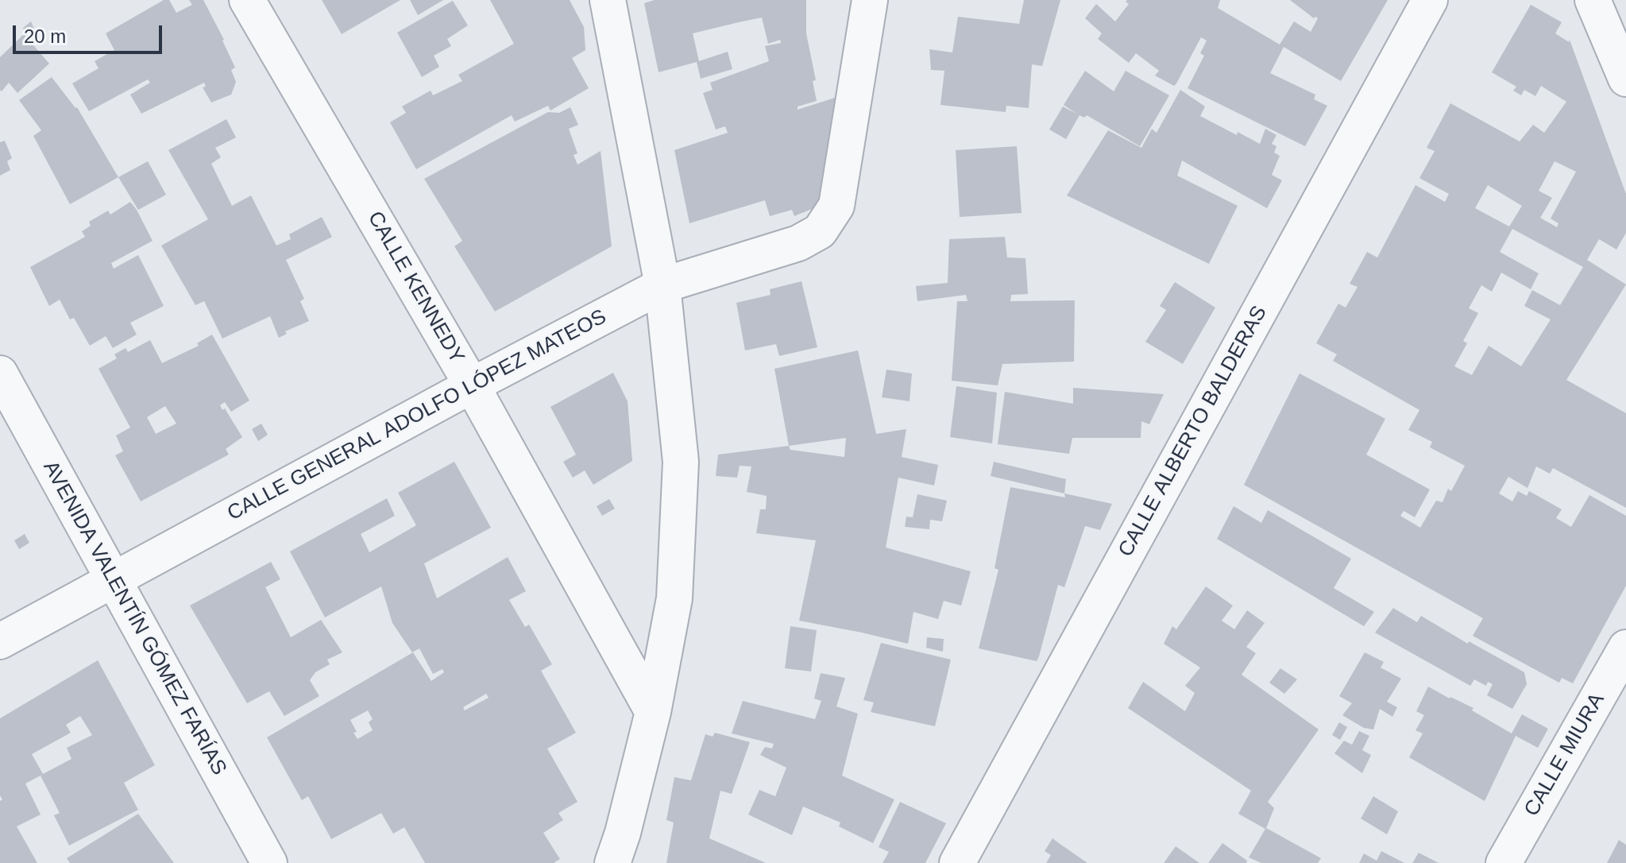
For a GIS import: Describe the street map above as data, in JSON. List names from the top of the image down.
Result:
{
  "streets": {
    "street": [
      "CALLE KENNEDY",
      "CALLE GENERAL ADOLFO LÓPEZ MATEOS",
      "CALLE ALBERTO BALDERAS",
      "AVENIDA VALENTÍN GÓMEZ FARÍAS",
      "CALLE MIURA"
    ]
  },
  "crossings": [
    ["CALLE KENNEDY", "CALLE GENERAL ADOLFO LÓPEZ MATEOS"],
    ["CALLE GENERAL ADOLFO LÓPEZ MATEOS", "AVENIDA VALENTÍN GÓMEZ FARÍAS"]
  ],
  "scale_bar": "20 m"
}
